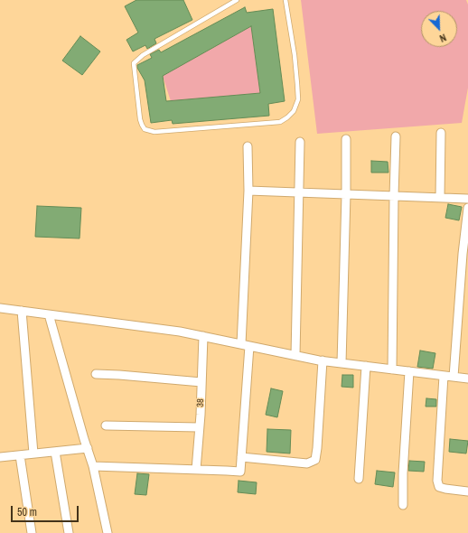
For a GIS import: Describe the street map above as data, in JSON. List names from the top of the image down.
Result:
{
  "streets": {
    "street": ["38"]
  },
  "scale_bar": "50 m",
  "north": "bottom right"
}
